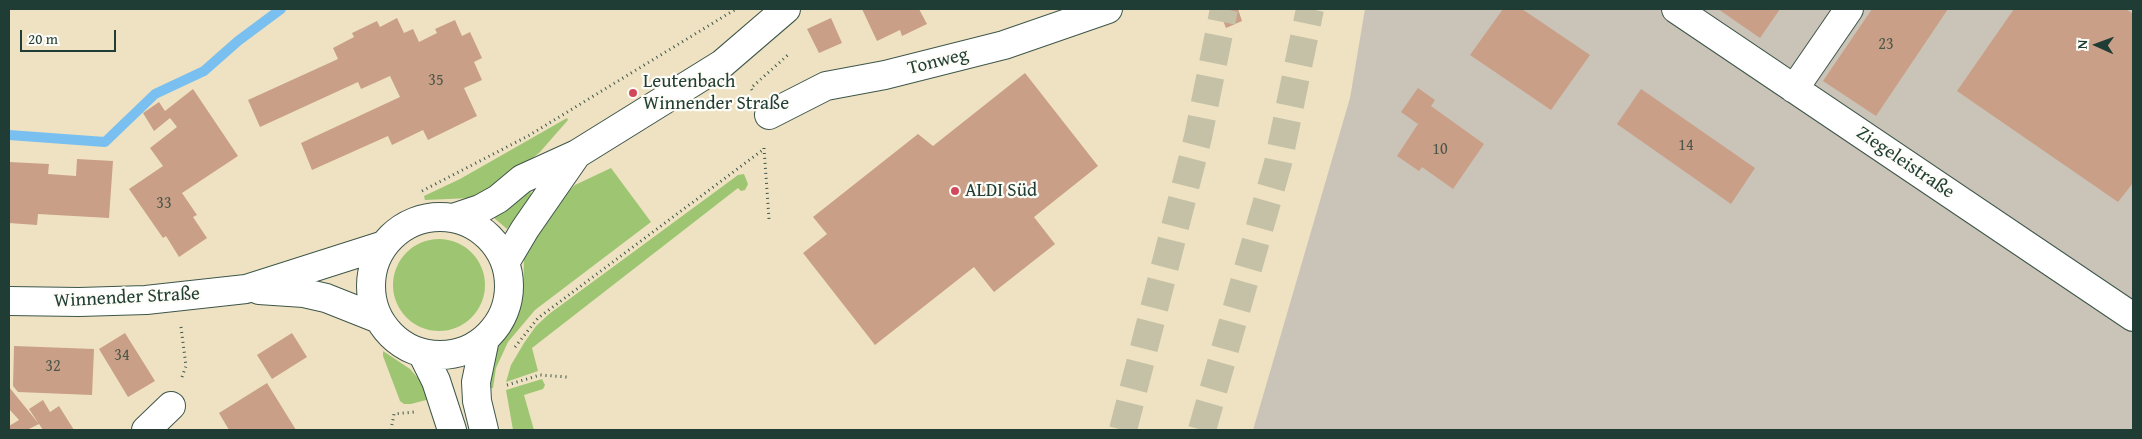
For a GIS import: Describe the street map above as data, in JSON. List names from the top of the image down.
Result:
{
  "streets": {
    "street": ["Tonweg", "Ziegeleistraße", "Winnender Straße"]
  },
  "places": ["Leutenbach Winnender Straße", "ALDI Süd"],
  "house_numbers": [
    "23",
    "35",
    "14",
    "10",
    "33",
    "34",
    "32"
  ],
  "scale_bar": "20 m",
  "north": "left"
}
